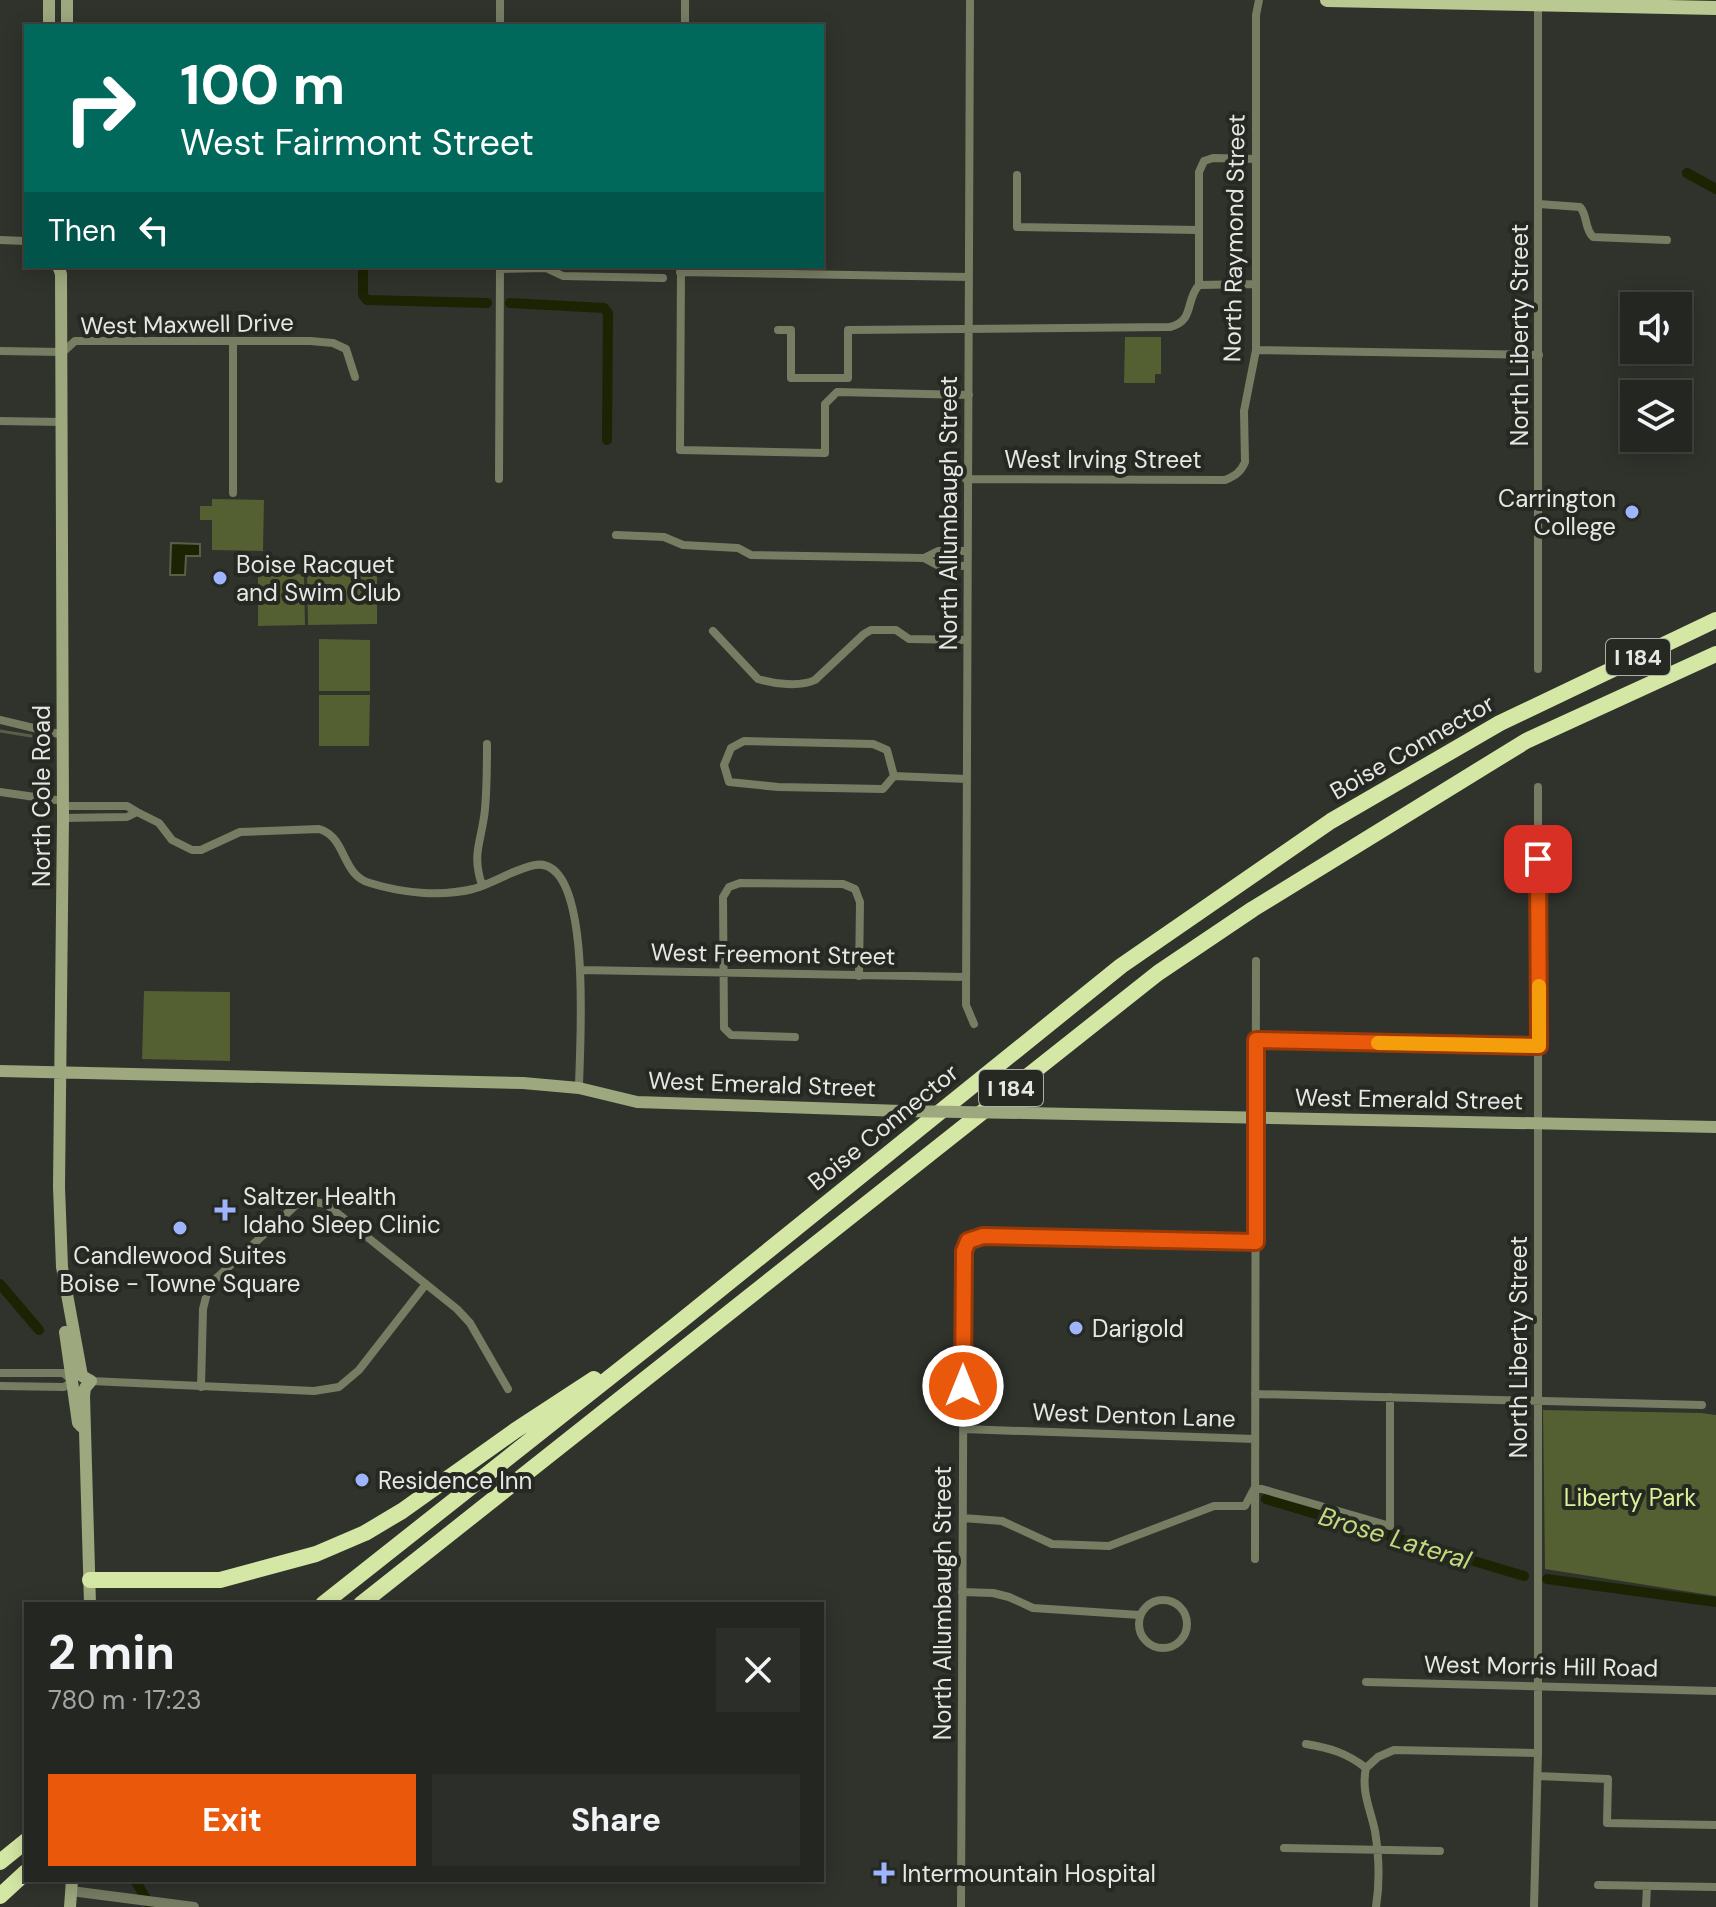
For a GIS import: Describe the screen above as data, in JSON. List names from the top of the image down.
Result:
{
  "streets": {
    "highway": ["I 184", "Boise Connector"],
    "main road": ["North Cole Road", "West Emerald Street"],
    "street": [
      "North Raymond Street",
      "West Maxwell Drive",
      "North Liberty Street",
      "West Irving Street",
      "North Allumbaugh Street",
      "West Freemont Street",
      "West Denton Lane",
      "West Morris Hill Road"
    ]
  },
  "crossings": [
    ["North Raymond Street", "West Irving Street"],
    ["West Maxwell Drive", "North Cole Road"],
    ["North Liberty Street", "West Emerald Street"],
    ["North Liberty Street", "West Morris Hill Road"],
    ["West Irving Street", "North Allumbaugh Street"],
    ["North Allumbaugh Street", "West Freemont Street"],
    ["North Allumbaugh Street", "West Denton Lane"],
    ["North Cole Road", "West Emerald Street"]
  ],
  "water": ["Brose Lateral"],
  "parks": ["Liberty Park"],
  "places": {
    "other": [
      "Carrington College",
      "Boise Racquet and Swim Club",
      "Candlewood Suites Boise - Towne Square",
      "Darigold",
      "Residence Inn"
    ],
    "health": ["Saltzer Health Idaho Sleep Clinic", "Intermountain Hospital"]
  },
  "page": {
    "turn": ["100 m", "West Fairmont Street"],
    "then": "Then",
    "heading": ["2 min", "780 m · 17:23"],
    "buttons": ["Exit", "Share"]
  }
}
